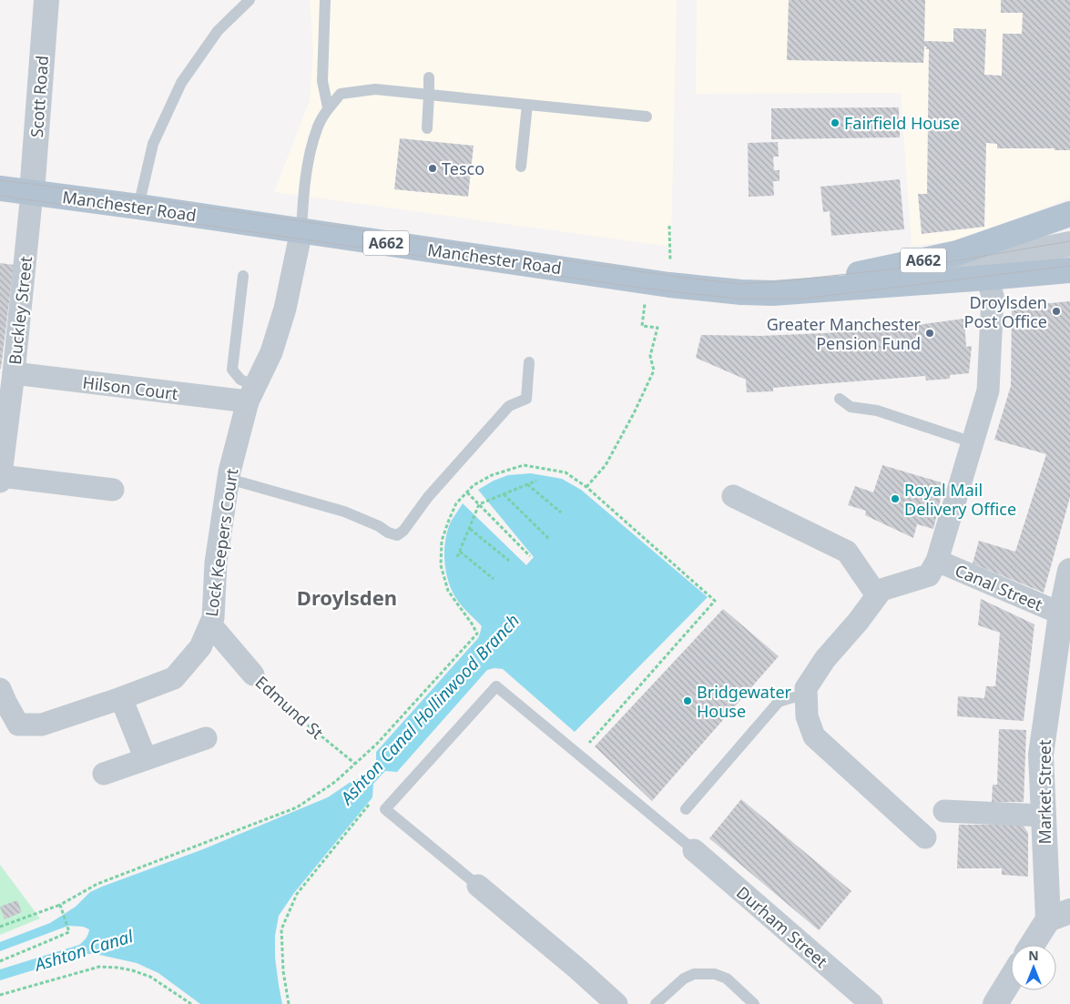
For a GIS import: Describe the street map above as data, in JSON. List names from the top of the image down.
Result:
{
  "streets": {
    "main road": ["Manchester Road", "A662"],
    "street": [
      "Scott Road",
      "Buckley Street",
      "Hilson Court",
      "Lock Keepers Court",
      "Canal Street",
      "Edmund St",
      "Market Street",
      "Durham Street"
    ]
  },
  "crossings": [
    ["Scott Road", "Manchester Road"],
    ["Scott Road", "Buckley Street"],
    ["Manchester Road", "Buckley Street"],
    ["Manchester Road", "Lock Keepers Court"],
    ["Buckley Street", "Hilson Court"],
    ["Hilson Court", "Lock Keepers Court"],
    ["Lock Keepers Court", "Edmund St"],
    ["Canal Street", "Market Street"]
  ],
  "districts": ["Droylsden"],
  "water": ["Ashton Canal Hollinwood Branch", "Ashton Canal"],
  "places": [
    "Fairfield House",
    "Tesco",
    "Droylsden Post Office",
    "Greater Manchester Pension Fund",
    "Royal Mail Delivery Office",
    "Bridgewater House"
  ],
  "north": "top"
}
